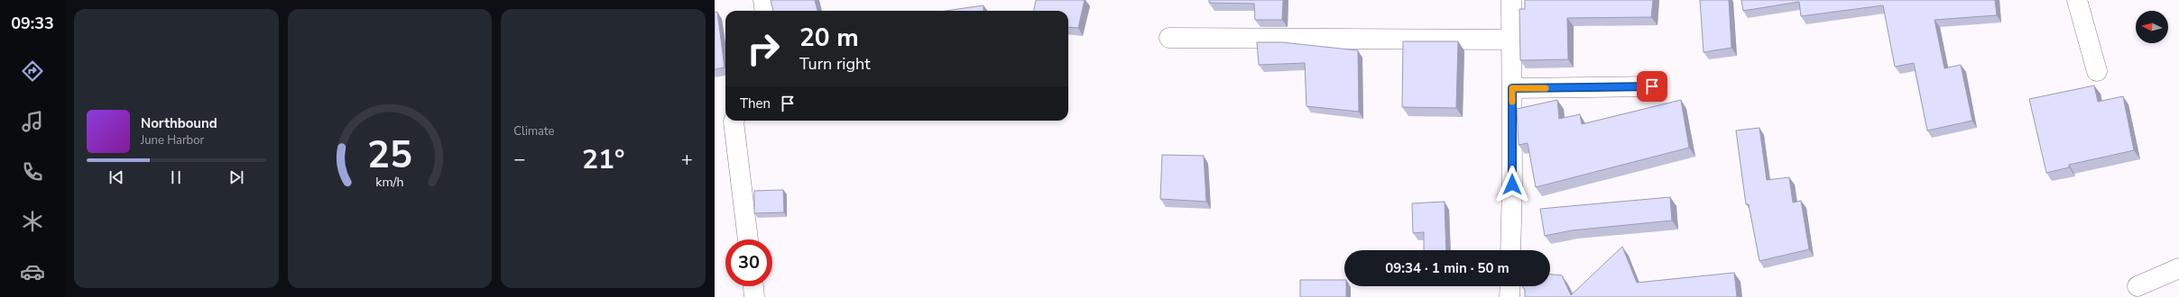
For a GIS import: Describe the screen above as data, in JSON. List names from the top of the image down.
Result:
{
  "north": "left",
  "page": {
    "tabs": "09:33",
    "tile": "Climate",
    "turn": ["20 m", "Turn right"],
    "then": "Then",
    "song": ["Northbound", "June Harbor"],
    "heat": ["−", "21°", "+"],
    "limit": "30",
    "trip": "09:34 · 1 min · 50 m",
    "gauge": ["25", "km/h"]
  }
}
